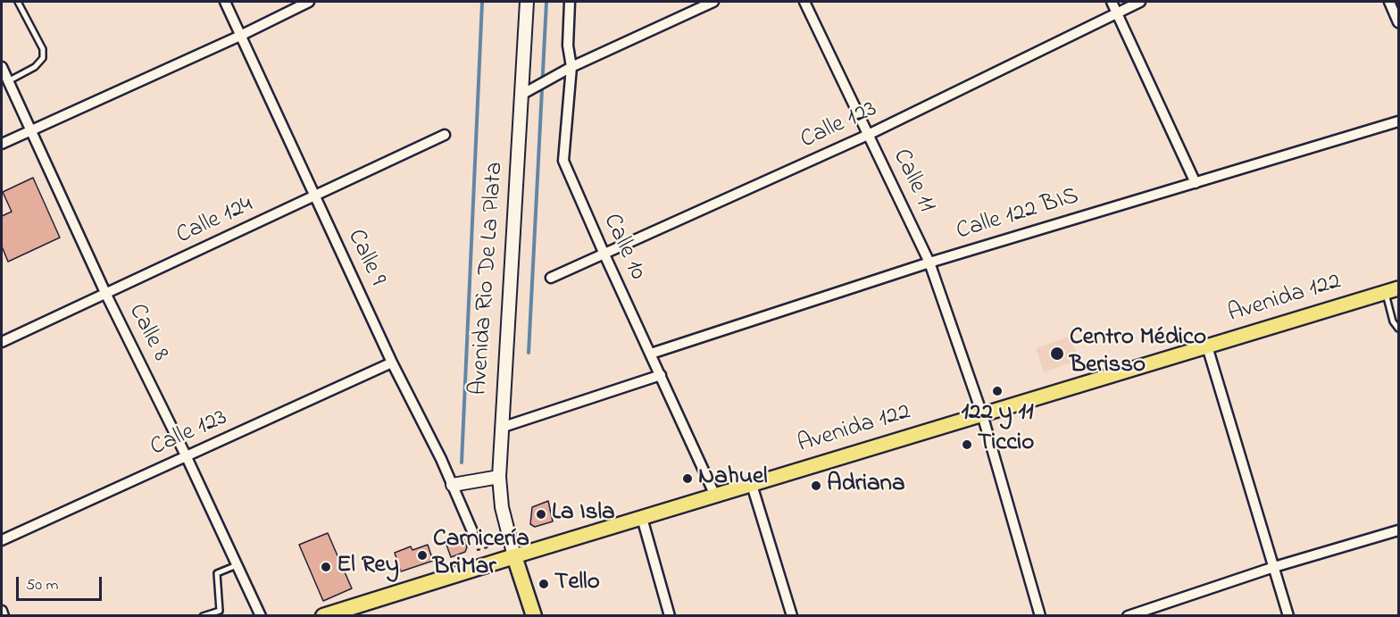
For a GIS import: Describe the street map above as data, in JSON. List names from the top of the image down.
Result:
{
  "streets": {
    "highway": ["Avenida 122"],
    "main road": ["Avenida Rìo De La Plata"],
    "street": [
      "Calle 123",
      "Calle 11",
      "Calle 122 BIS",
      "Calle 124",
      "Calle 10",
      "Calle 9",
      "Calle 8"
    ]
  },
  "crossings": [
    ["Calle 123", "Calle 11"],
    ["Calle 123", "Calle 10"],
    ["Calle 123", "Calle 9"],
    ["Calle 123", "Calle 8"],
    ["Calle 11", "Calle 122 BIS"],
    ["Calle 11", "Avenida 122"],
    ["Calle 122 BIS", "Calle 10"],
    ["Calle 124", "Calle 9"],
    ["Calle 124", "Calle 8"],
    ["Calle 10", "Avenida 122"],
    ["Avenida Rìo De La Plata", "Avenida 122"]
  ],
  "places": [
    "Centro Médico Berisso",
    "122 y 11",
    "Ticcio",
    "Nahuel",
    "Adriana",
    "La Isla",
    "Carnicería BriMar",
    "El Rey",
    "Tello"
  ],
  "scale_bar": "50 m"
}
